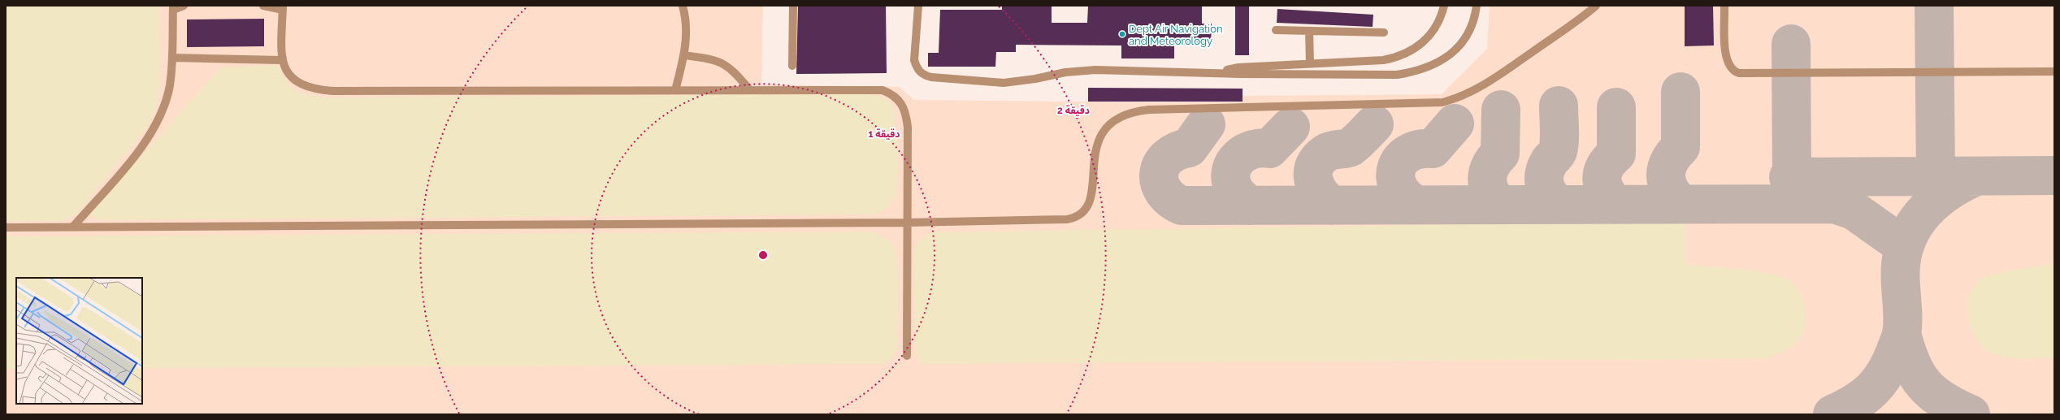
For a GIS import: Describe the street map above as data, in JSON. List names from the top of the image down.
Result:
{
  "places": ["Dept Air Navigation and Meteorology"],
  "rings": ["2 دقيقة", "1 دقيقة"]
}
